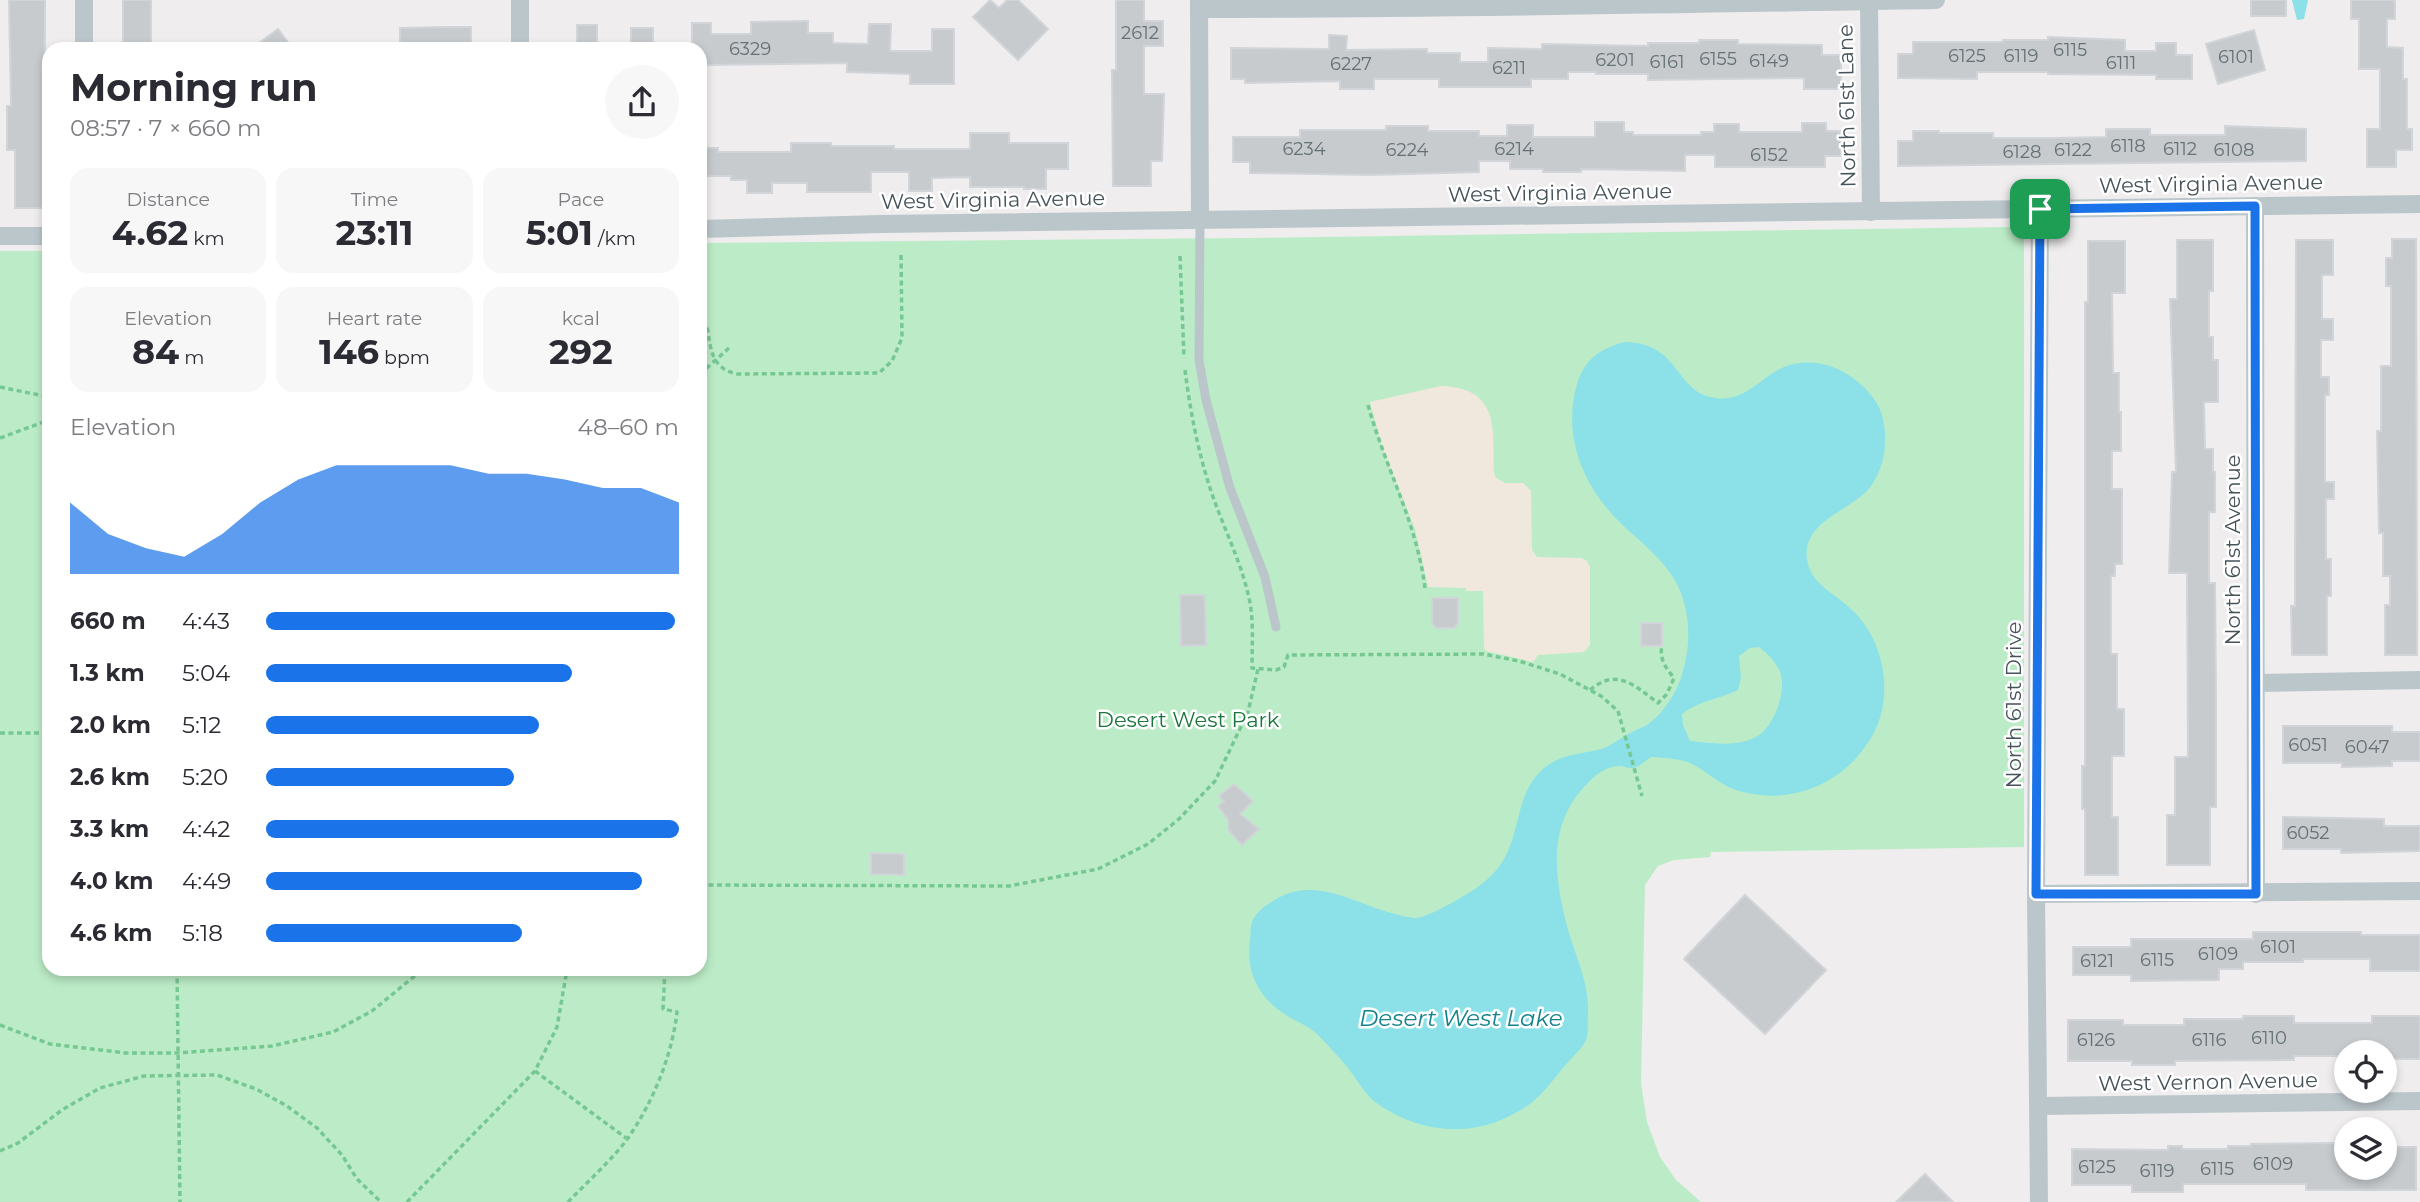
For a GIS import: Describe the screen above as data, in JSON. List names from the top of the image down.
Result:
{
  "streets": {
    "street": [
      "North 61st Lane",
      "West Virginia Avenue",
      "North 61st Avenue",
      "North 61st Drive",
      "West Vernon Avenue"
    ]
  },
  "crossings": [
    ["North 61st Lane", "West Virginia Avenue"],
    ["West Virginia Avenue", "North 61st Avenue"],
    ["West Virginia Avenue", "North 61st Drive"],
    ["North 61st Drive", "West Vernon Avenue"]
  ],
  "water": ["Desert West Lake"],
  "parks": ["Desert West Park"],
  "house_numbers": [
    "2612",
    "6329",
    "6115",
    "6125",
    "6119",
    "6101",
    "6155",
    "6201",
    "6149",
    "6161",
    "6111",
    "6227",
    "6211",
    "6118",
    "6234",
    "6214",
    "6112",
    "6224",
    "6122",
    "6108",
    "6128",
    "6152",
    "6051",
    "6047",
    "6052",
    "6101",
    "6109",
    "6115",
    "6121",
    "6110",
    "6126",
    "6116",
    "6109",
    "6125",
    "6115",
    "6119"
  ],
  "page": {
    "heading": ["Morning run", "08:57 · 7 × 660 m"],
    "stats": [
      ["Distance", "4.62 km"],
      ["Time", "23:11"],
      ["Pace", "5:01 /km"],
      ["Elevation", "84 m"],
      ["Heart rate", "146 bpm"],
      ["kcal", "292"]
    ],
    "chart": ["Elevation", "48–60 m"],
    "list": [
      {
        "name": "660 m",
        "note": "4:43"
      },
      {
        "name": "1.3 km",
        "note": "5:04"
      },
      {
        "name": "2.0 km",
        "note": "5:12"
      },
      {
        "name": "2.6 km",
        "note": "5:20"
      },
      {
        "name": "3.3 km",
        "note": "4:42"
      },
      {
        "name": "4.0 km",
        "note": "4:49"
      },
      {
        "name": "4.6 km",
        "note": "5:18"
      }
    ]
  }
}
